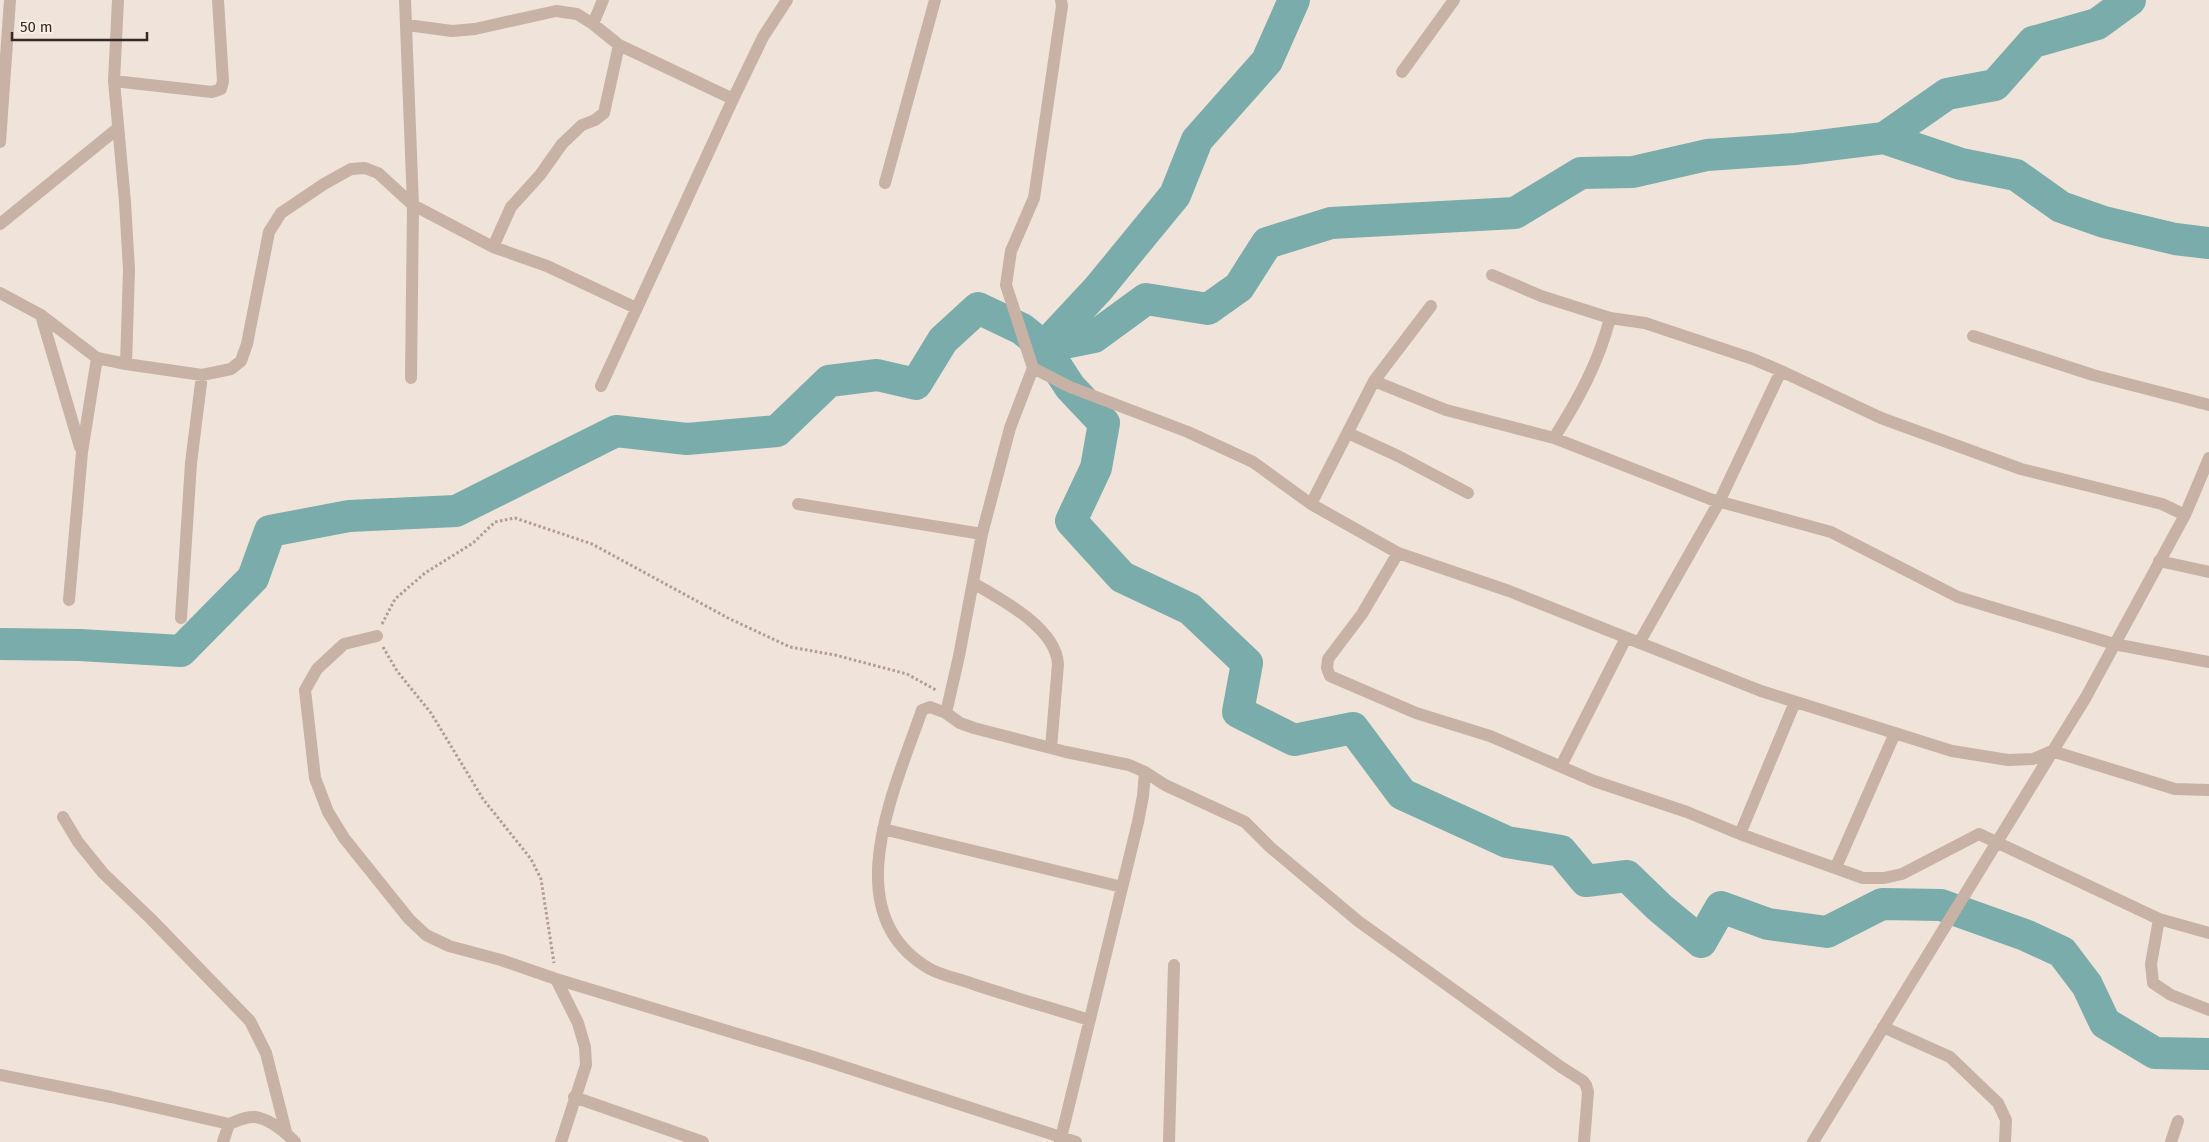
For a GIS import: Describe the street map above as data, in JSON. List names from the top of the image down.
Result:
{
  "scale_bar": "50 m"
}
